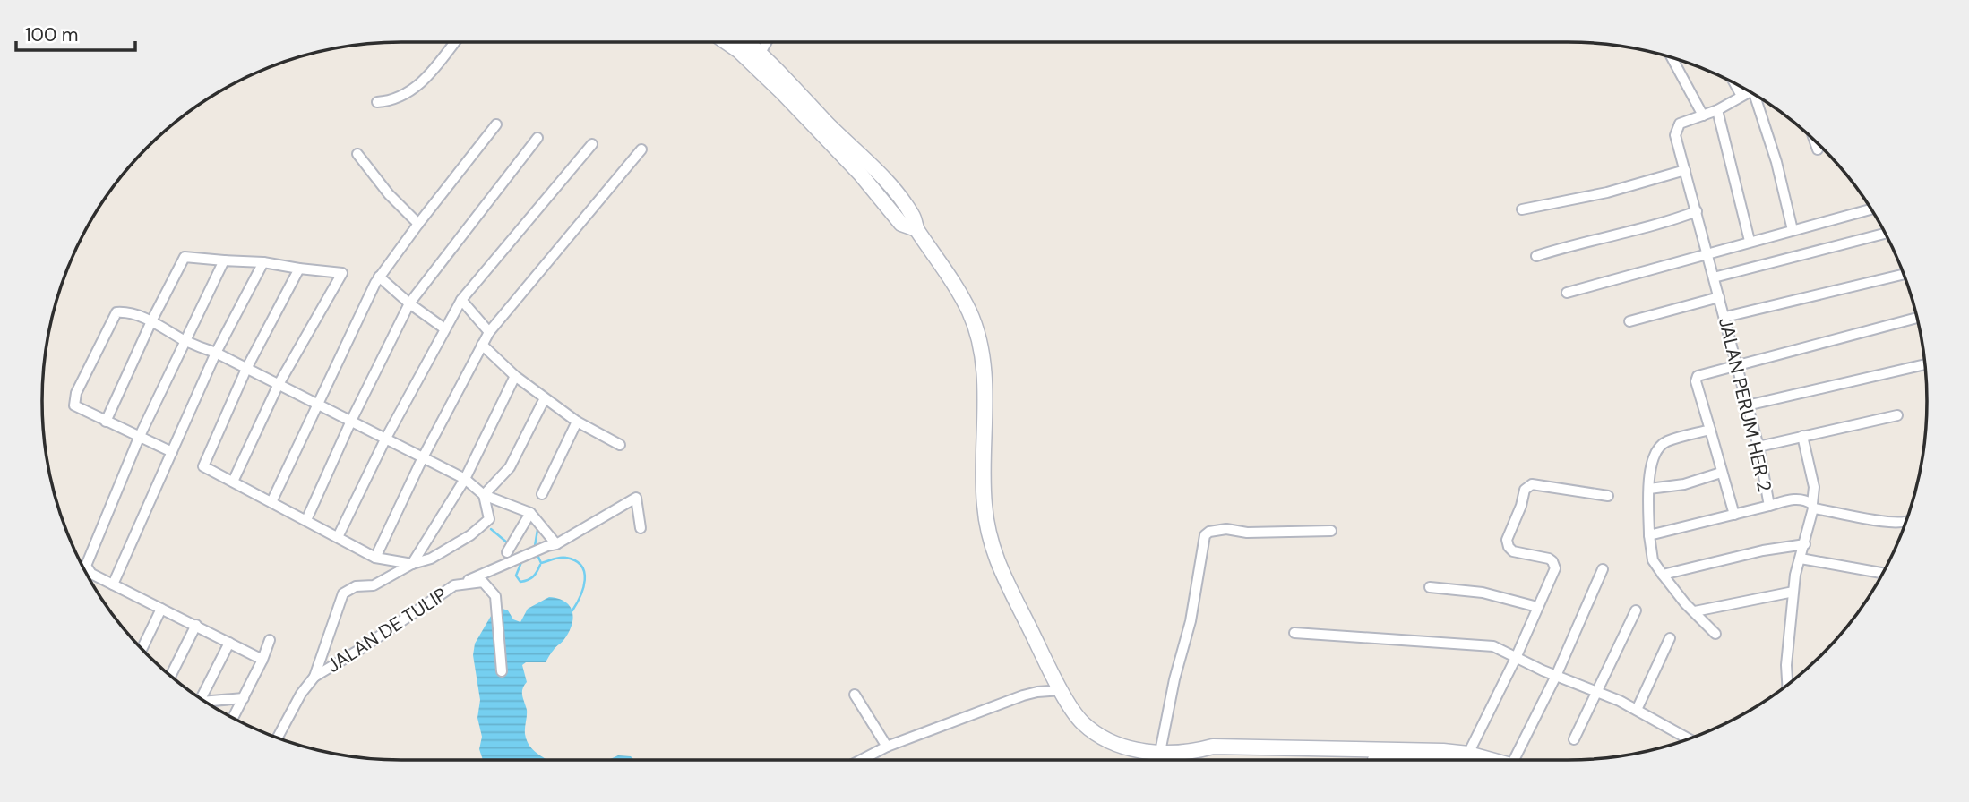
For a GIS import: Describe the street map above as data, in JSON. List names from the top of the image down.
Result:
{
  "streets": {
    "street": ["JALAN PERUM HER 2", "JALAN DE TULIP"]
  },
  "scale_bar": "100 m"
}
